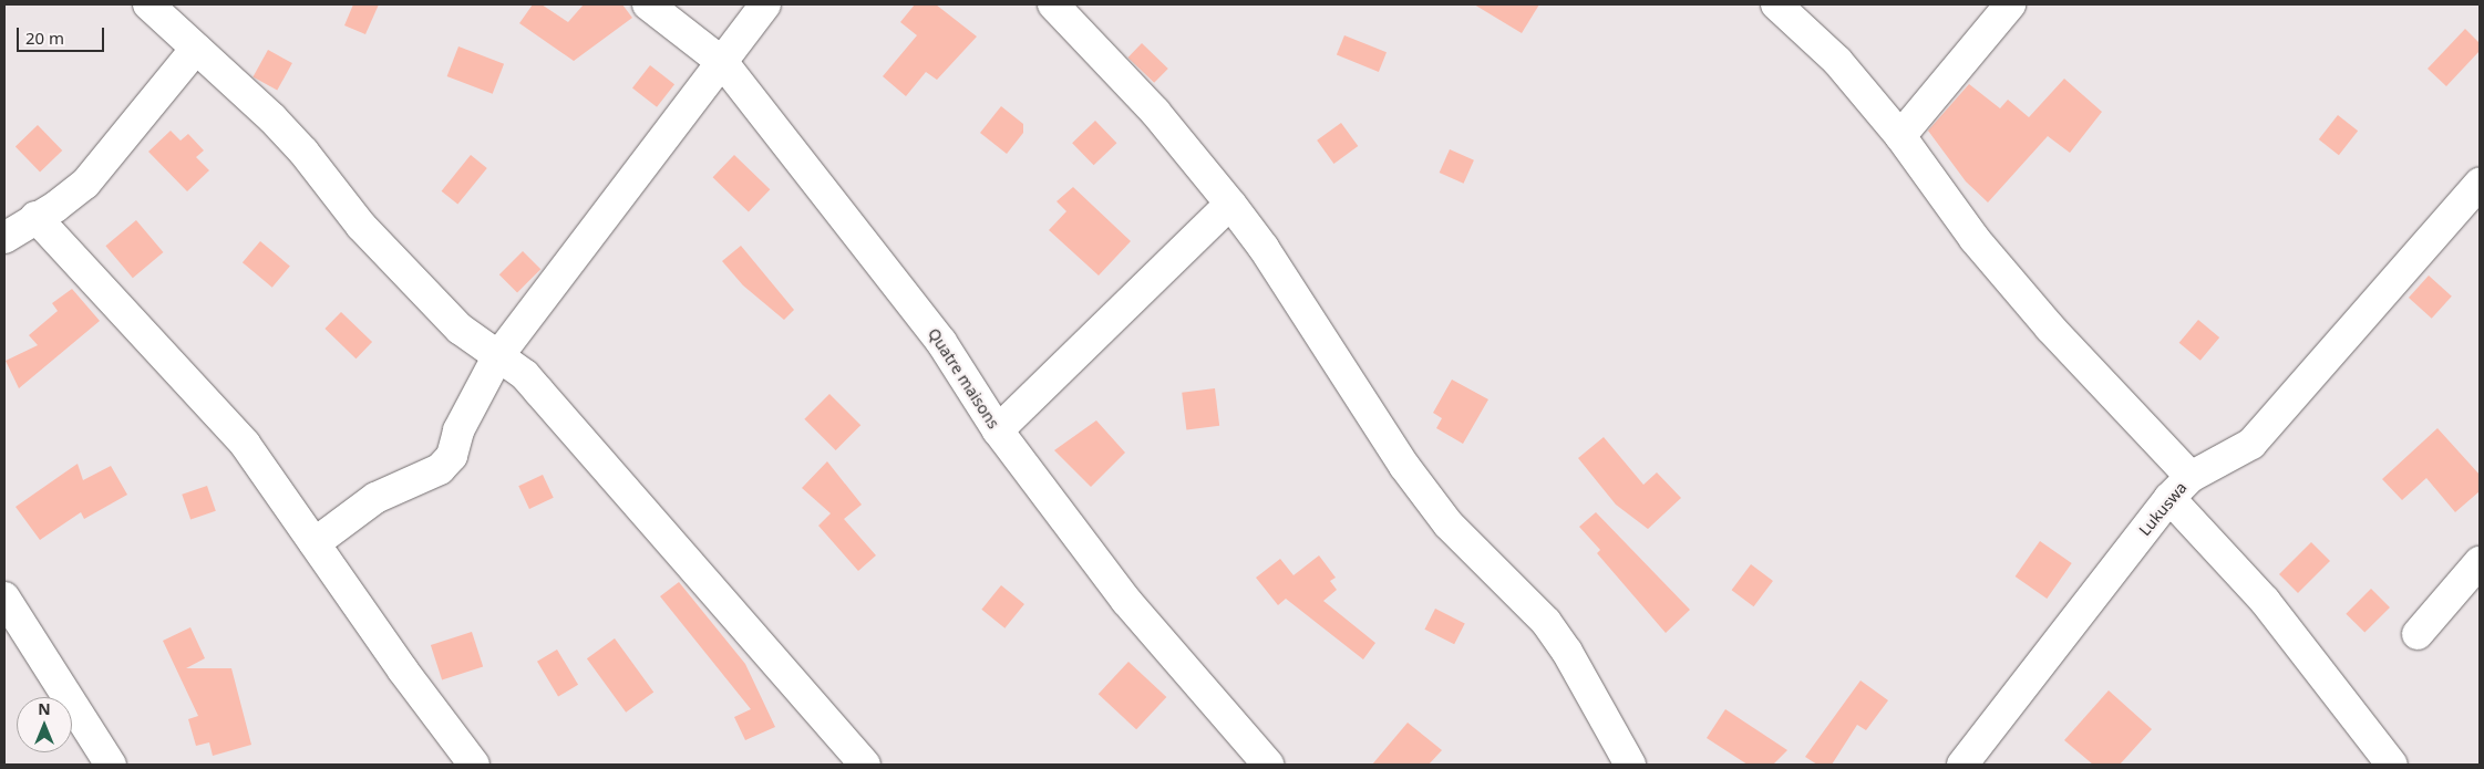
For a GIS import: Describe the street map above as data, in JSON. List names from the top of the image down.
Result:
{
  "streets": {
    "street": ["Quatre maisons", "Lukuswa"]
  },
  "scale_bar": "20 m",
  "north": "top"
}
